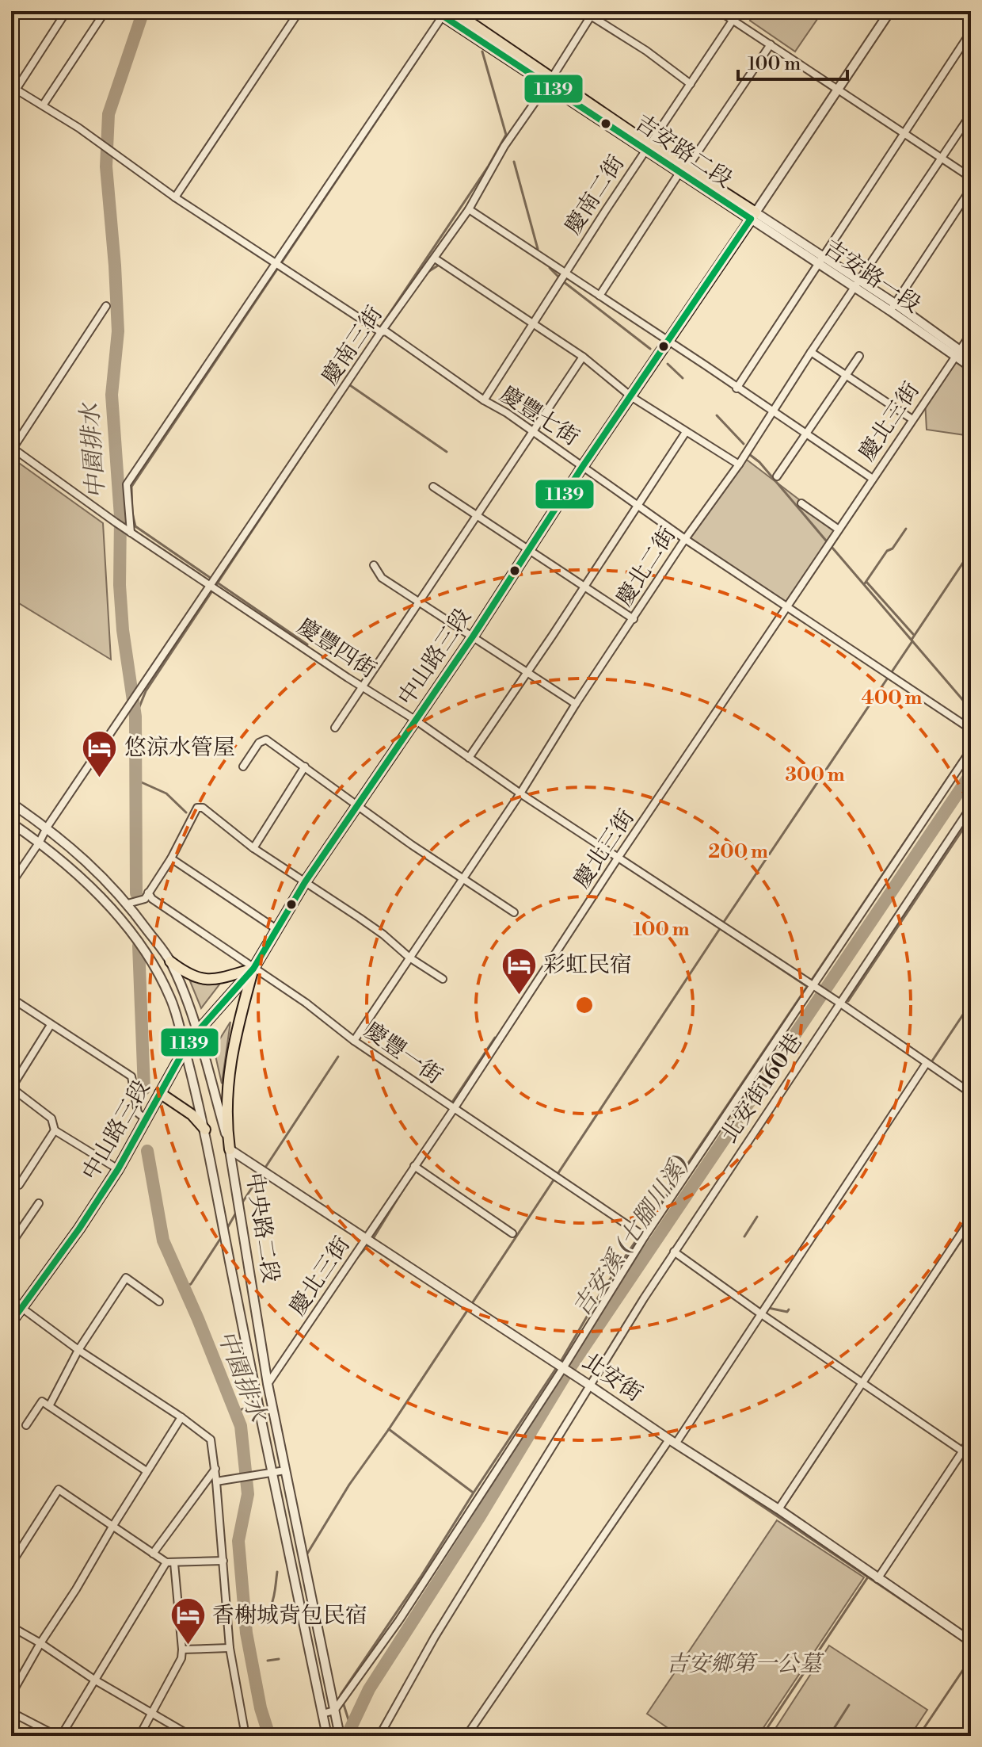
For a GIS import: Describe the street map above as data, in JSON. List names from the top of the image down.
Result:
{
  "streets": {
    "main road": ["吉安路二段", "中山路三段"],
    "street": [
      "慶南二街",
      "吉安路一段",
      "慶南三街",
      "慶豐七街",
      "慶北三街",
      "慶北二街",
      "慶豐四街",
      "慶豐一街",
      "北安街160巷",
      "中央路二段",
      "北安街"
    ]
  },
  "crossings": [
    ["吉安路二段", "慶南二街"],
    ["吉安路二段", "吉安路一段"],
    ["吉安路二段", "慶南三街"],
    ["吉安路二段", "中山路三段"],
    ["慶南二街", "慶豐七街"],
    ["吉安路一段", "慶北三街"],
    ["吉安路一段", "慶北二街"],
    ["吉安路一段", "中山路三段"],
    ["慶南三街", "慶豐七街"],
    ["慶南三街", "慶豐四街"],
    ["慶南三街", "中央路二段"],
    ["慶豐七街", "慶北三街"],
    ["慶豐七街", "慶北二街"],
    ["慶豐七街", "中山路三段"],
    ["慶北三街", "慶豐四街"],
    ["慶北三街", "慶豐一街"],
    ["慶北三街", "中央路二段"],
    ["慶北三街", "北安街"],
    ["慶北二街", "慶豐四街"],
    ["慶北二街", "慶豐一街"],
    ["慶豐四街", "中山路三段"],
    ["慶豐四街", "北安街160巷"],
    ["中山路三段", "慶豐一街"],
    ["中山路三段", "中央路二段"],
    ["北安街160巷", "北安街"],
    ["中央路二段", "北安街"]
  ],
  "water": ["中園排水", "吉安溪 (七腳川溪)"],
  "parks": ["吉安鄉第一公墓"],
  "places": {
    "hotel": ["悠涼水管屋", "彩虹民宿", "香榭城背包民宿"]
  },
  "lines": ["transit line 1139"],
  "scale_bar": "100 m",
  "rings": [
    "400 m",
    "300 m",
    "200 m",
    "100 m"
  ]
}
